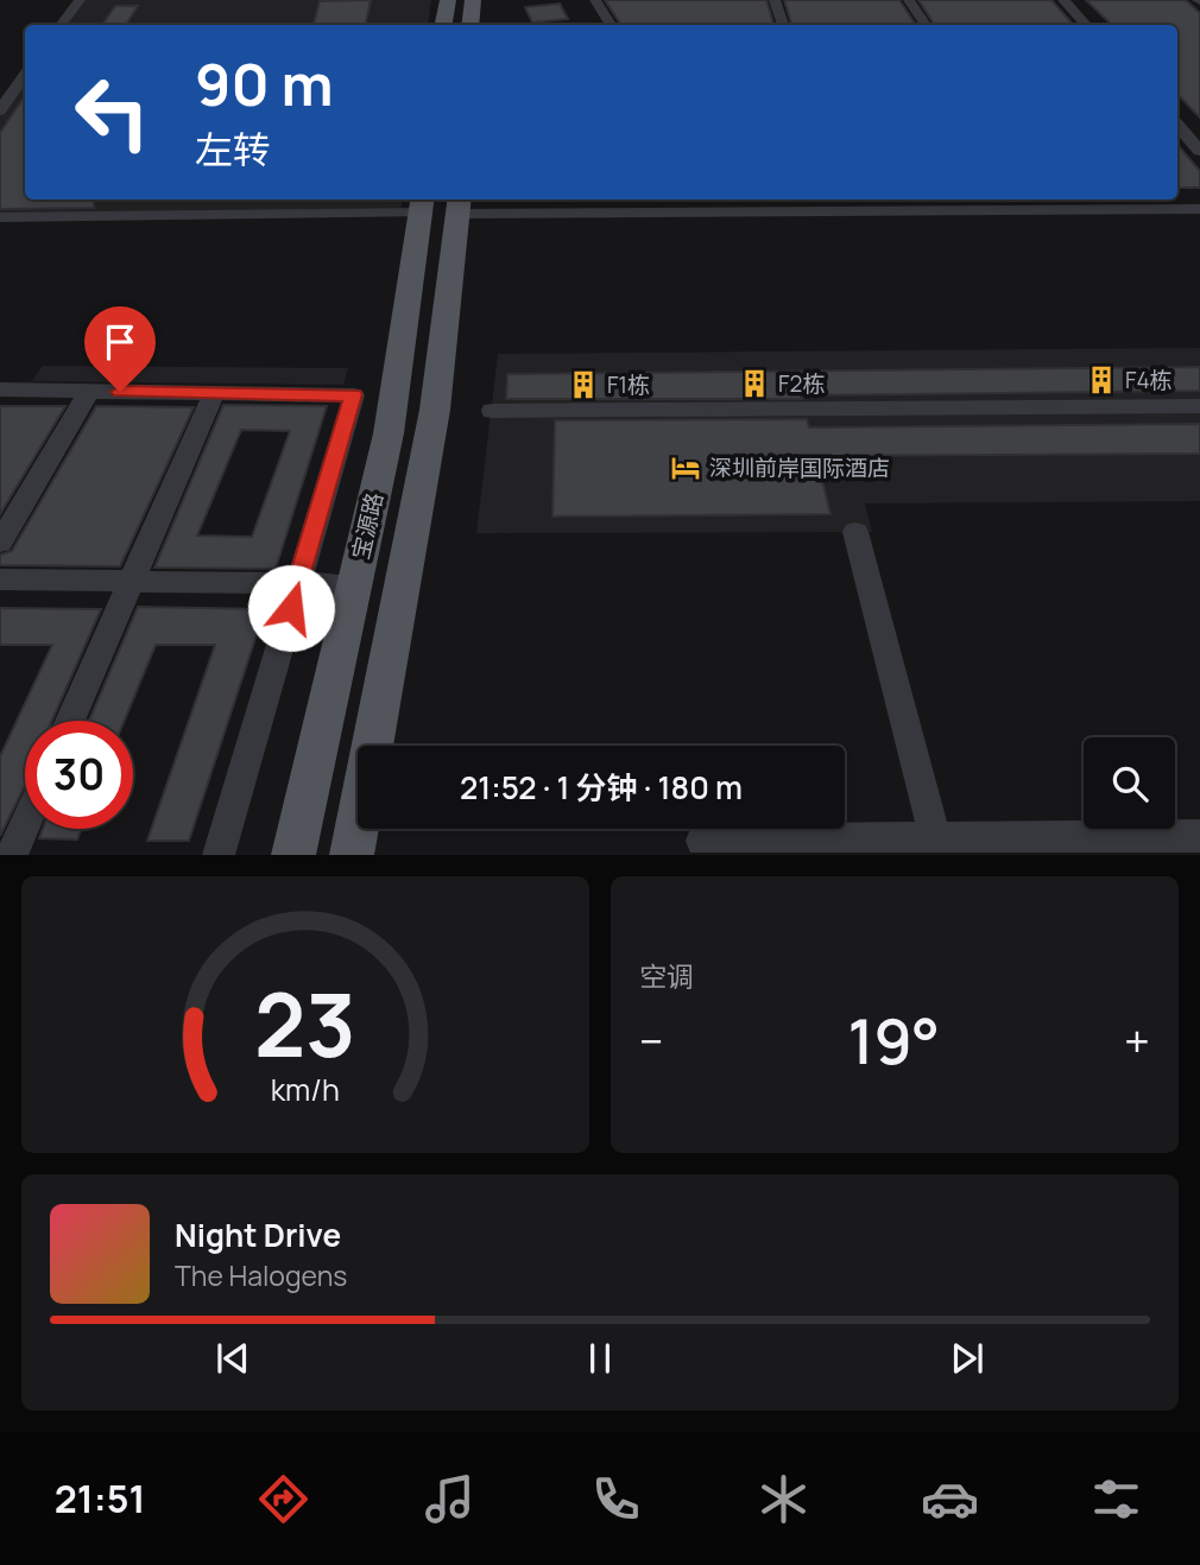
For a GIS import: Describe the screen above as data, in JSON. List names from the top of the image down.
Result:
{
  "streets": {
    "main road": ["宝源路"]
  },
  "places": {
    "building": ["F4栋", "F2栋", "F1栋"],
    "hotel": ["深圳前岸国际酒店"]
  },
  "page": {
    "turn": ["90 m", "左转"],
    "limit": "30",
    "trip": "21:52 · 1 分钟 · 180 m",
    "tile": "空调",
    "heat": ["−", "19°", "+"],
    "song": ["Night Drive", "The Halogens"],
    "tabs": "21:51",
    "gauge": ["23", "km/h"]
  }
}
